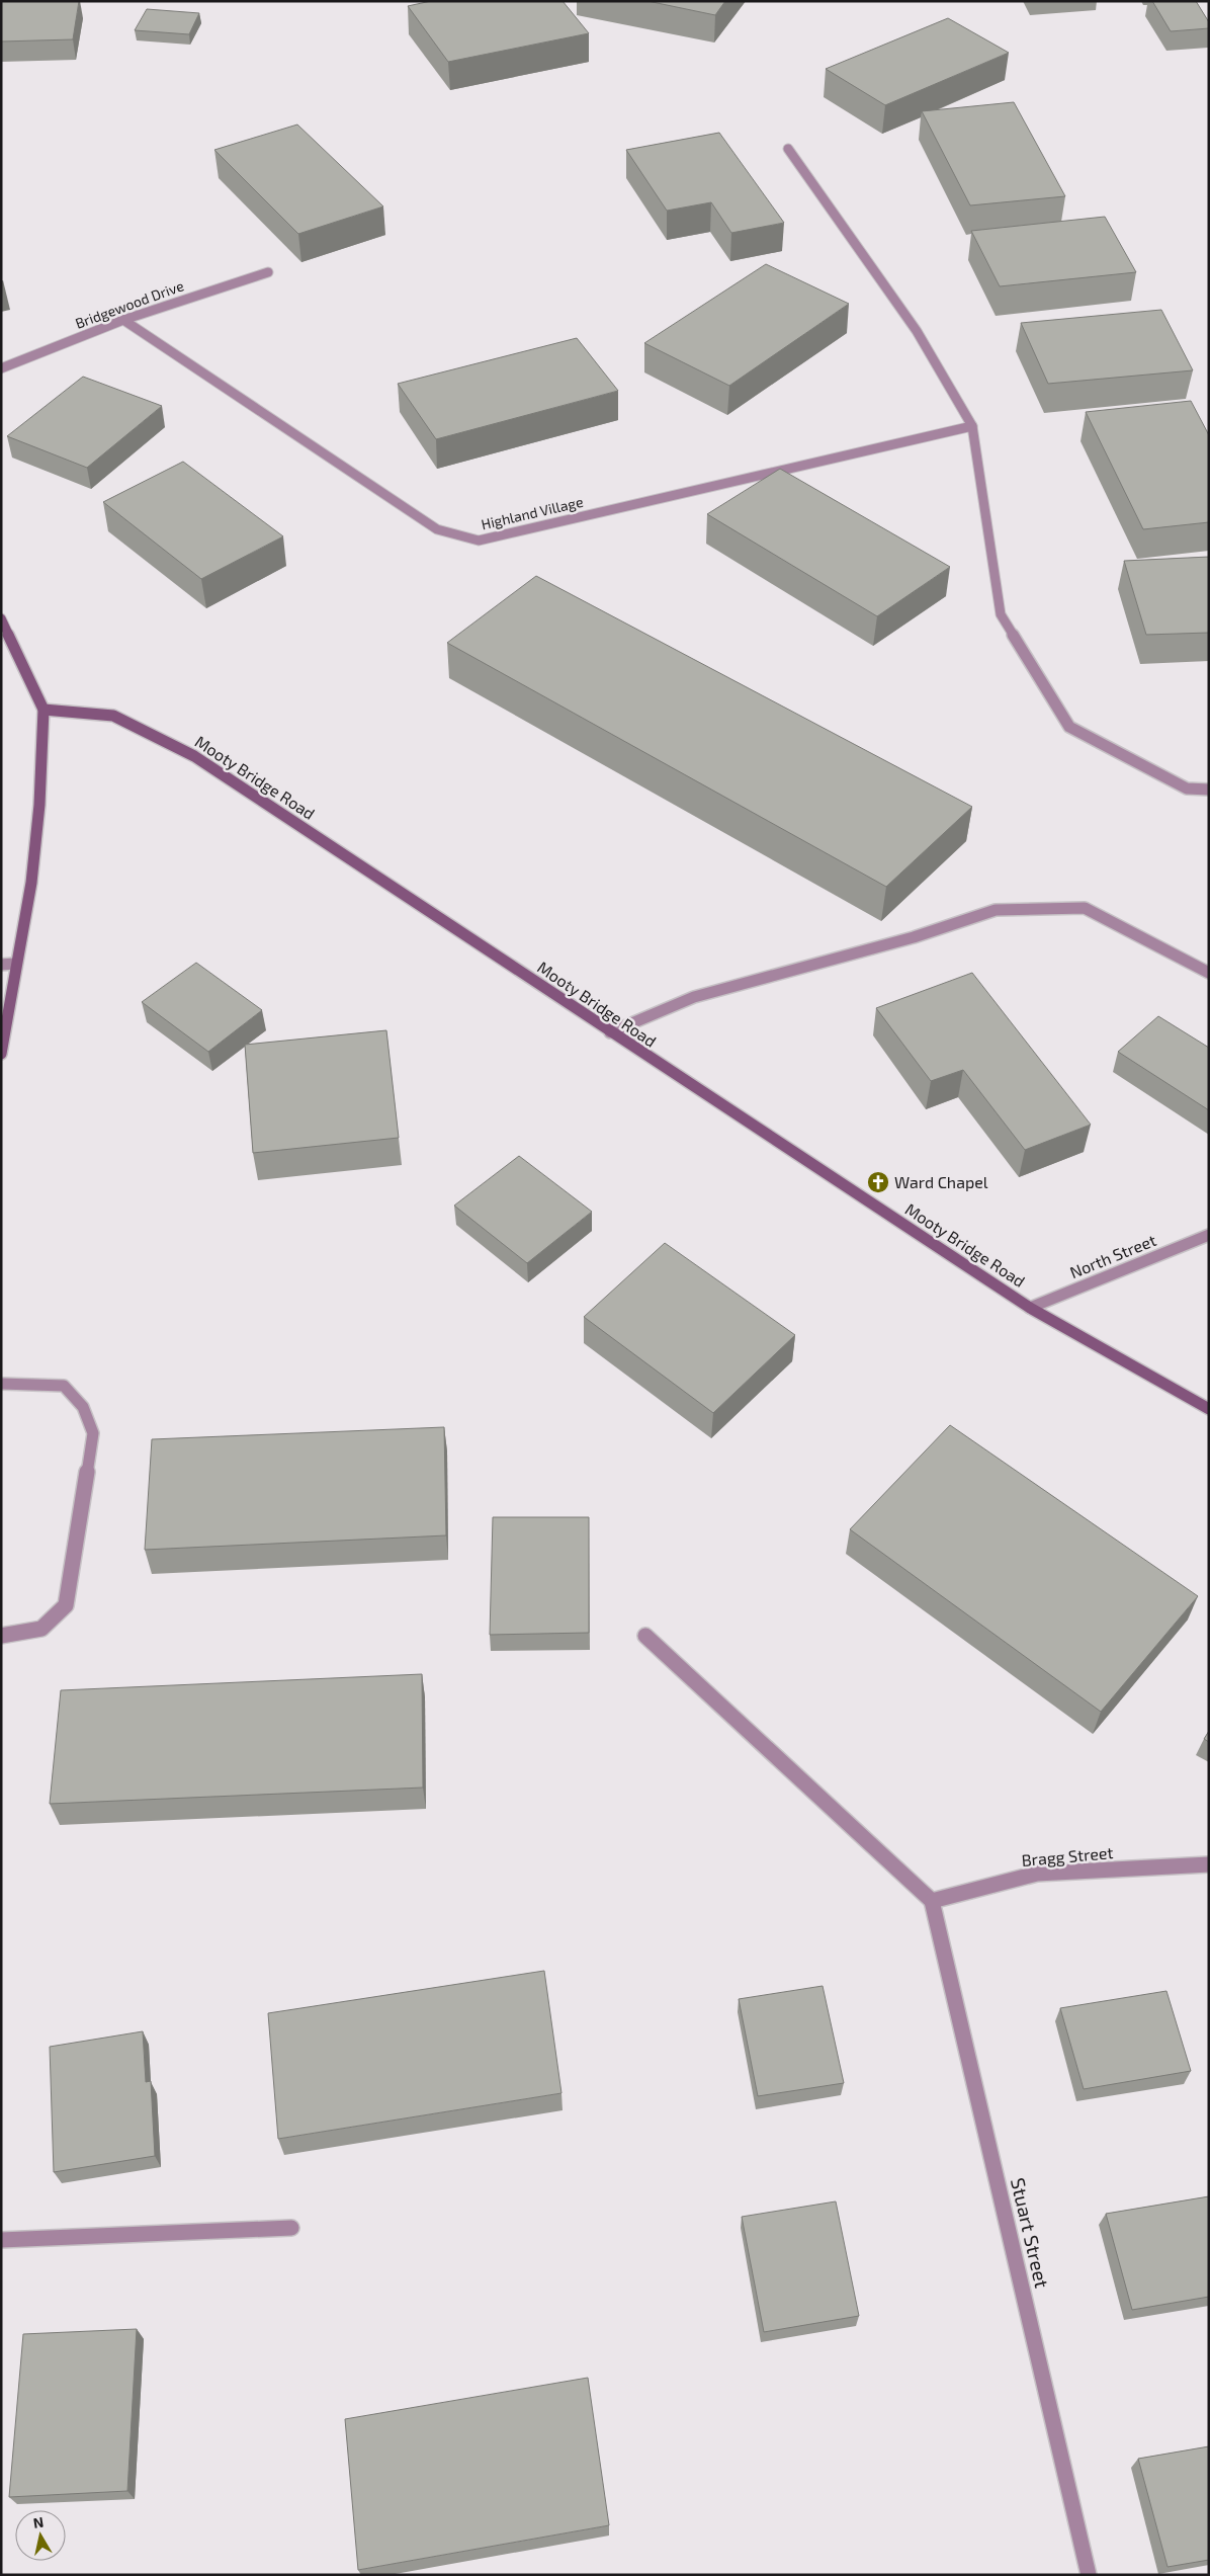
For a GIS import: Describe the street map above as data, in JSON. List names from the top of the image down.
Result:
{
  "streets": {
    "street": [
      "Bridgewood Drive",
      "Highland Village",
      "Mooty Bridge Road",
      "North Street",
      "Bragg Street",
      "Stuart Street"
    ]
  },
  "crossings": [
    ["Bridgewood Drive", "Highland Village"],
    ["Mooty Bridge Road", "North Street"],
    ["Bragg Street", "Stuart Street"]
  ],
  "places": {
    "church": ["Ward Chapel"]
  },
  "north": "top"
}
